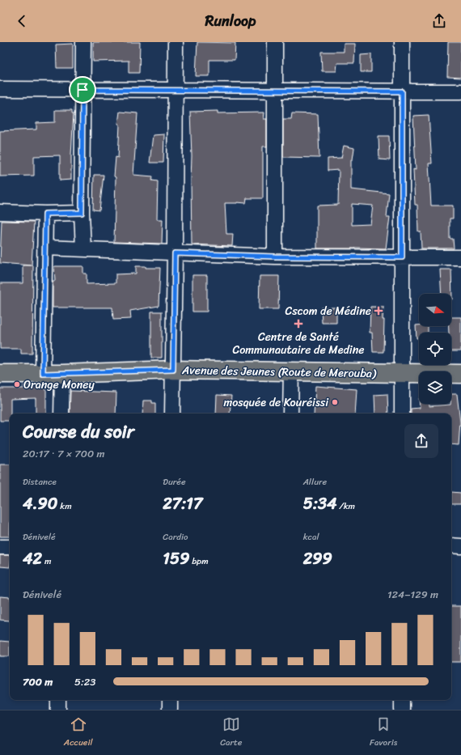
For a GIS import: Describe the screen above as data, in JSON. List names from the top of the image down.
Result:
{
  "streets": {
    "main road": ["Avenue des Jeunes (Route de Merouba)"]
  },
  "places": {
    "health": ["Cscom de Médine", "Centre de Santé Communautaire de Medine"],
    "other": ["Orange Money", "mosquée de Kouréissi"]
  },
  "north": "right",
  "page": {
    "header": "Runloop",
    "heading": ["Course du soir", "20:17 · 7 × 700 m"],
    "stats": [
      ["Distance", "4.90 km"],
      ["Durée", "27:17"],
      ["Allure", "5:34 /km"],
      ["Dénivelé", "42 m"],
      ["Cardio", "159 bpm"],
      ["kcal", "299"]
    ],
    "chart": ["Dénivelé", "124–129 m"],
    "list": [
      {
        "name": "700 m",
        "note": "5:23"
      }
    ],
    "tabs": ["Accueil", "Carte", "Favoris"]
  }
}
